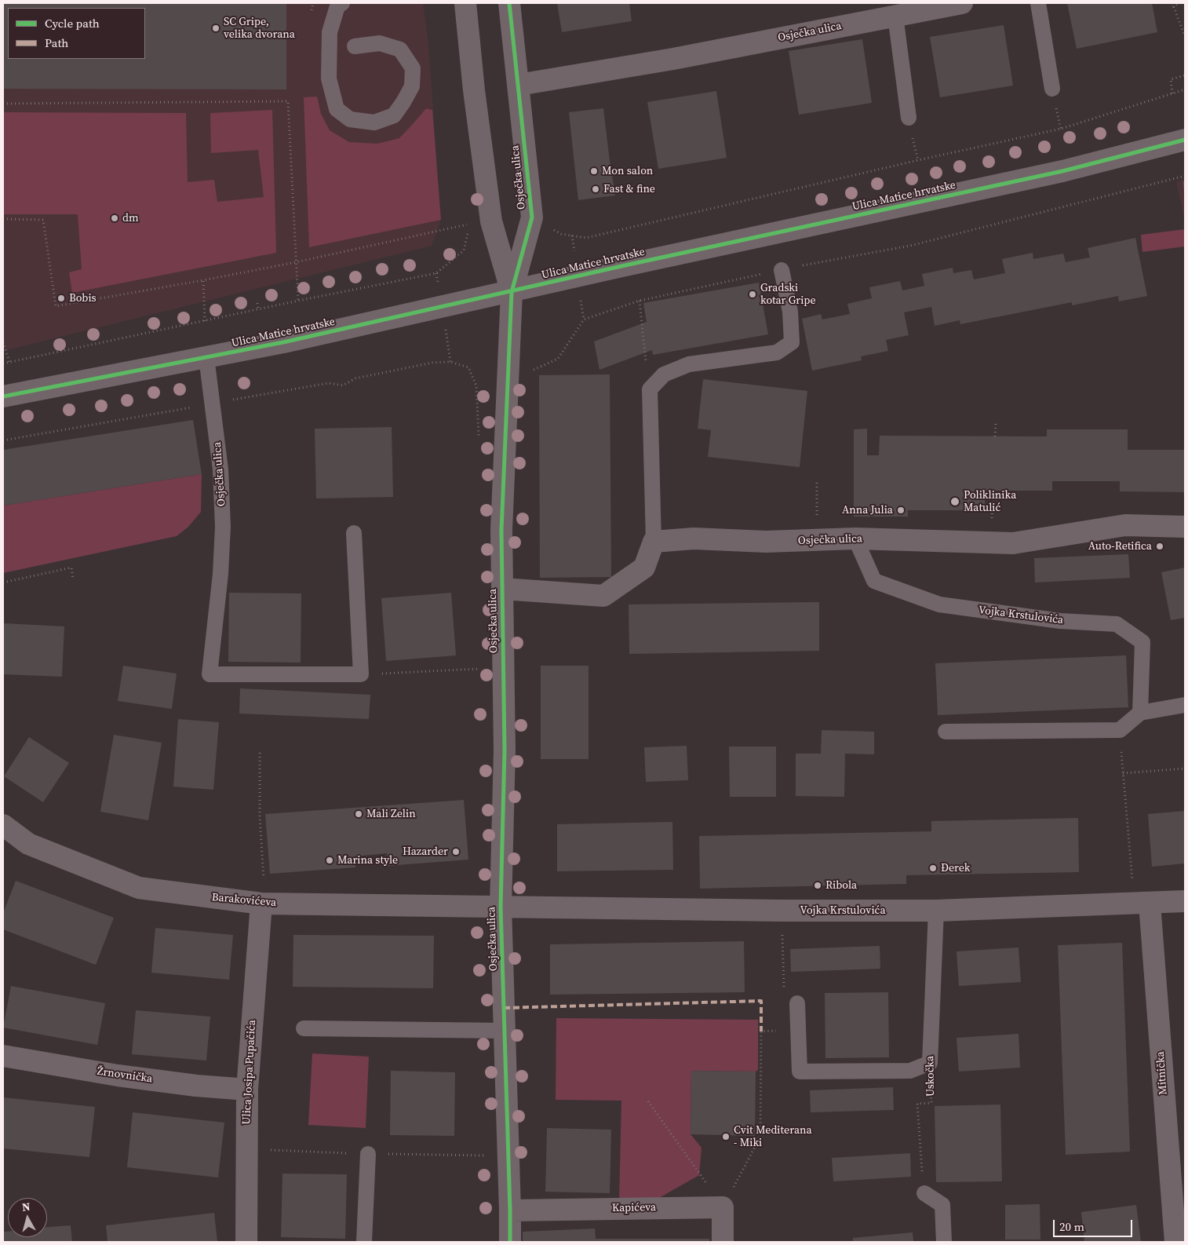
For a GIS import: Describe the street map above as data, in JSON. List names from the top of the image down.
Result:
{
  "streets": {
    "street": [
      "Osječka ulica",
      "Ulica Matice hrvatske",
      "Vojka Krstulovića",
      "Barakovićeva",
      "Ulica Josipa Pupačića",
      "Mitnička",
      "Žrnovnička",
      "Kapićeva"
    ],
    "lane": ["Uskočka"]
  },
  "crossings": [
    ["Osječka ulica", "Ulica Matice hrvatske"],
    ["Osječka ulica", "Vojka Krstulovića"],
    ["Osječka ulica", "Barakovićeva"],
    ["Osječka ulica", "Kapićeva"],
    ["Vojka Krstulovića", "Barakovićeva"],
    ["Vojka Krstulovića", "Mitnička"],
    ["Vojka Krstulovića", "Uskočka"],
    ["Barakovićeva", "Ulica Josipa Pupačića"],
    ["Ulica Josipa Pupačića", "Žrnovnička"]
  ],
  "places": [
    "SC Gripe, velika dvorana",
    "Mon salon",
    "Fast & fine",
    "dm",
    "Gradski kotar Gripe",
    "Bobis",
    "Poliklinika Matulić",
    "Anna Julia",
    "Auto-Retifica",
    "Mali Zelin",
    "Hazarder",
    "Marina style",
    "Đerek",
    "Ribola",
    "Cvit Mediterana - Miki"
  ],
  "legend": ["Cycle path", "Path"],
  "scale_bar": "20 m",
  "north": "top"
}
